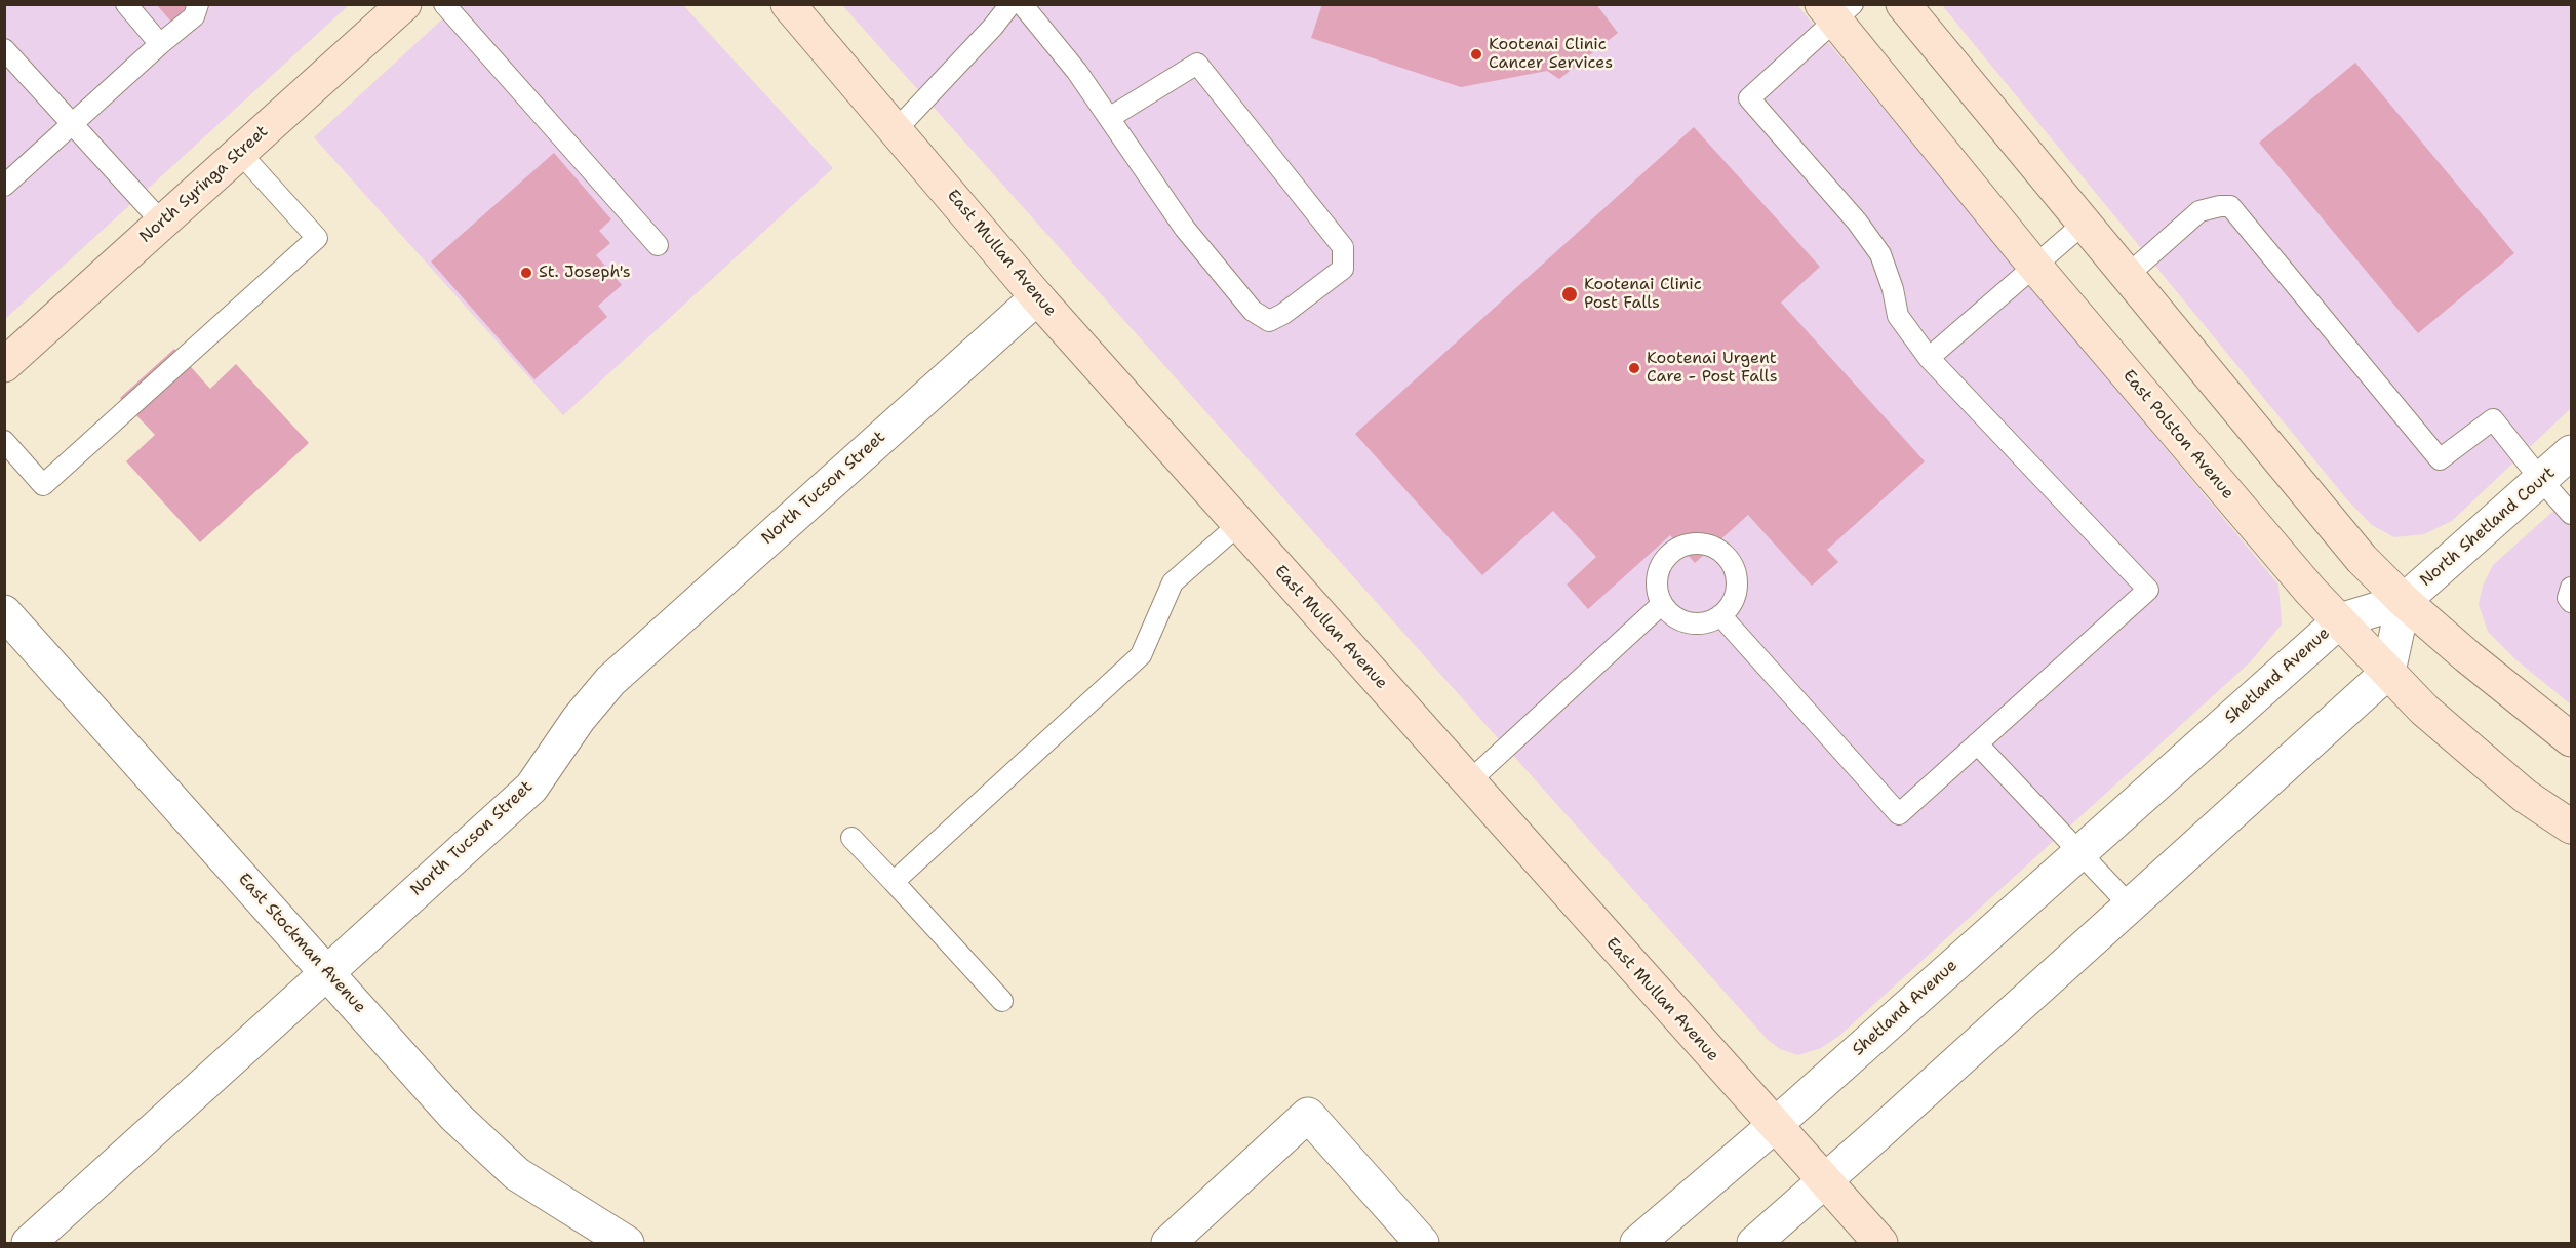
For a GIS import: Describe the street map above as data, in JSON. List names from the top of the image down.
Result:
{
  "streets": {
    "street": [
      "North Syringa Street",
      "East Mullan Avenue",
      "East Polston Avenue",
      "North Tucson Street",
      "North Shetland Court",
      "Shetland Avenue",
      "East Stockman Avenue"
    ]
  },
  "crossings": [
    ["East Mullan Avenue", "North Tucson Street"],
    ["East Mullan Avenue", "Shetland Avenue"],
    ["East Polston Avenue", "Shetland Avenue"],
    ["North Tucson Street", "East Stockman Avenue"],
    ["North Shetland Court", "Shetland Avenue"]
  ],
  "places": [
    "Kootenai Clinic Cancer Services",
    "St. Joseph's",
    "Kootenai Clinic Post Falls",
    "Kootenai Urgent Care - Post Falls"
  ]
}
